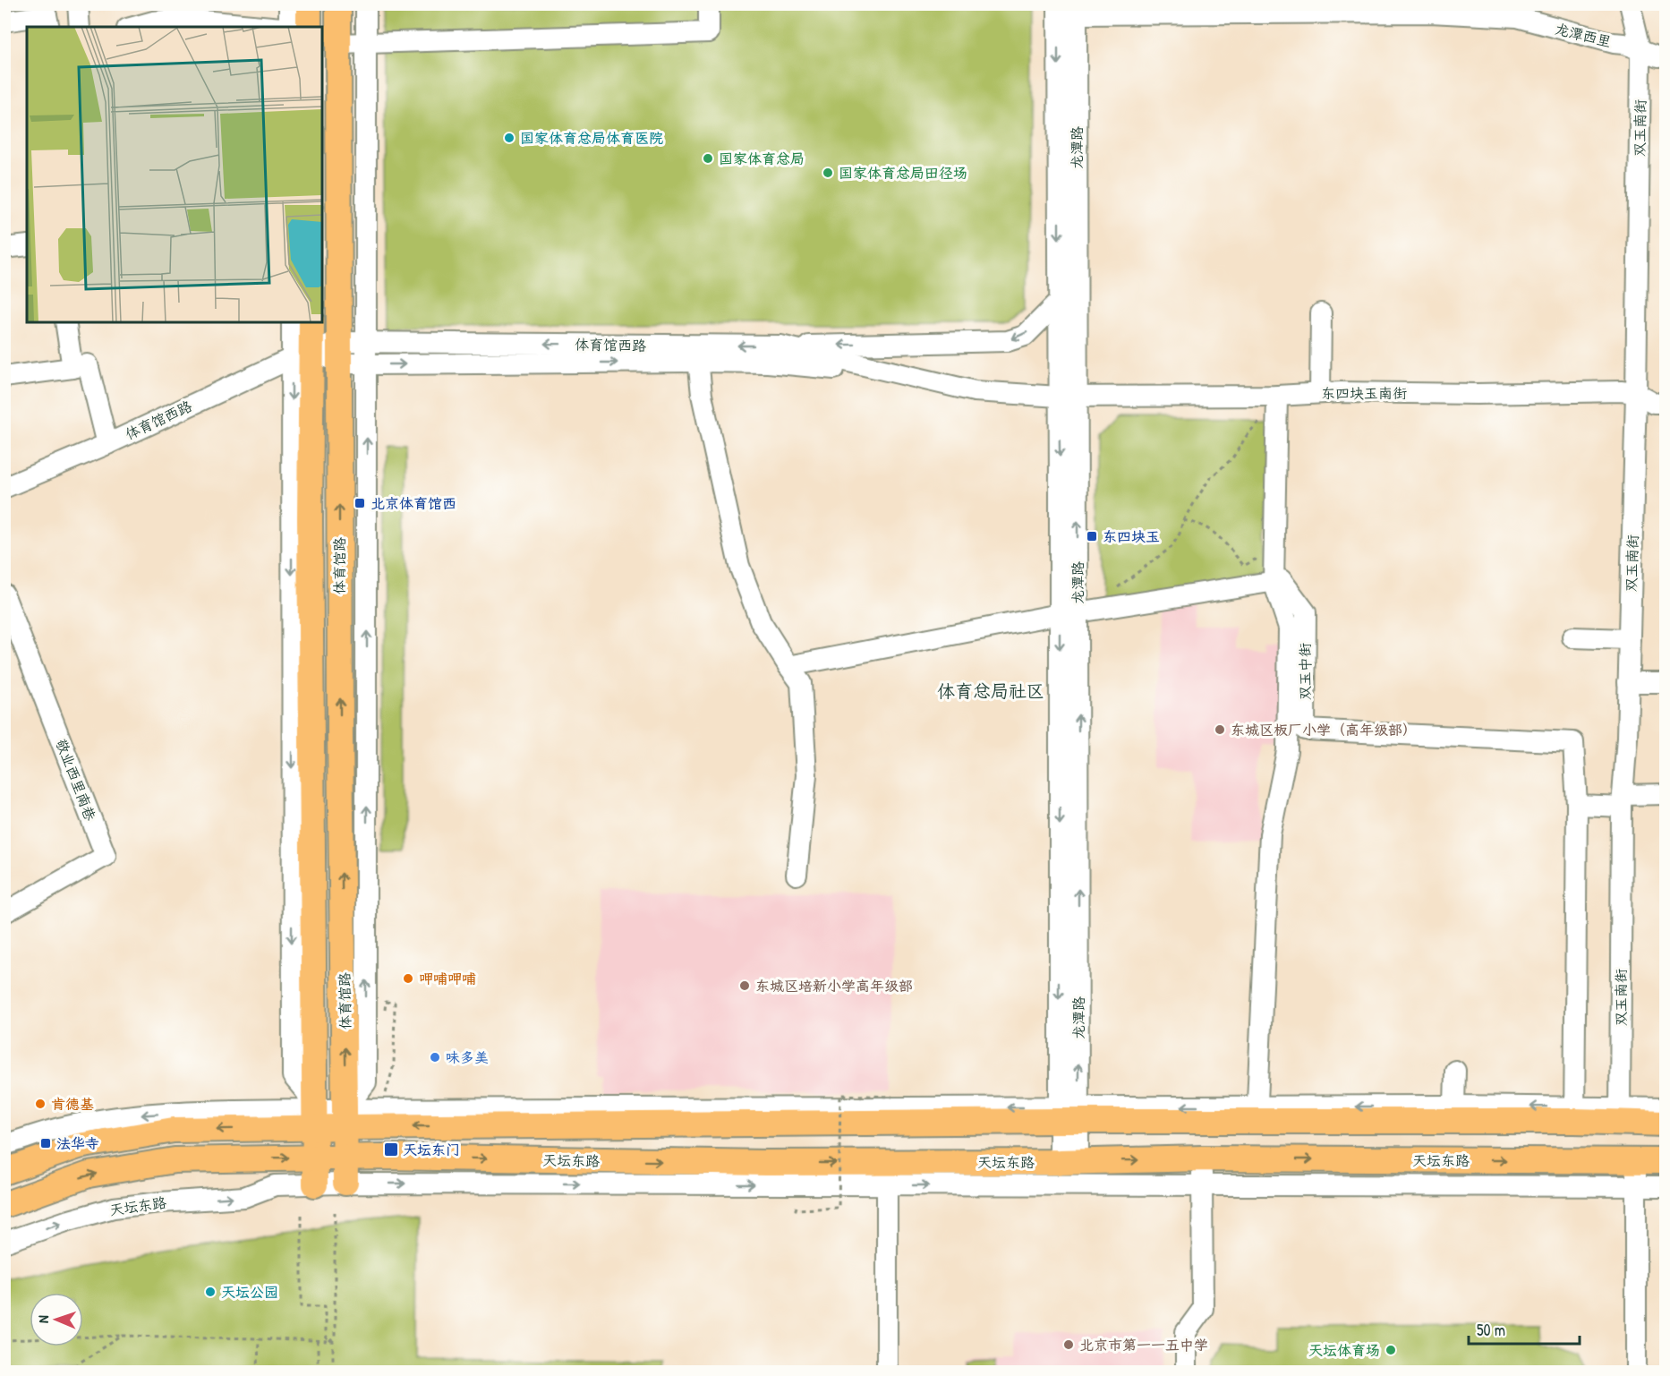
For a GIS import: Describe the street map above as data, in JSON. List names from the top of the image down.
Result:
{
  "streets": {
    "main road": ["体育馆路", "天坛东路"],
    "street": [
      "龙潭西里",
      "双玉南街",
      "龙潭路",
      "体育馆西路",
      "东四块玉南街",
      "双玉中街",
      "敬业西里南巷"
    ]
  },
  "crossings": [
    ["龙潭西里", "双玉南街"],
    ["龙潭西里", "龙潭路"],
    ["双玉南街", "东四块玉南街"],
    ["龙潭路", "体育馆西路"],
    ["龙潭路", "东四块玉南街"],
    ["龙潭路", "天坛东路"],
    ["体育馆西路", "东四块玉南街"],
    ["体育馆西路", "体育馆路"],
    ["体育馆路", "天坛东路"]
  ],
  "districts": ["体育总局社区"],
  "places": {
    "other": [
      "国家体育总局体育医院",
      "国家体育总局",
      "国家体育总局田径场",
      "东城区板厂小学（高年级部）",
      "呷哺呷哺",
      "东城区培新小学高年级部",
      "味多美",
      "肯德基",
      "天坛公园",
      "北京市第一一五中学",
      "天坛体育场"
    ],
    "transit": [
      "北京体育馆西",
      "东四块玉",
      "法华寺",
      "天坛东门"
    ]
  },
  "scale_bar": "50 m",
  "north": "left"
}
